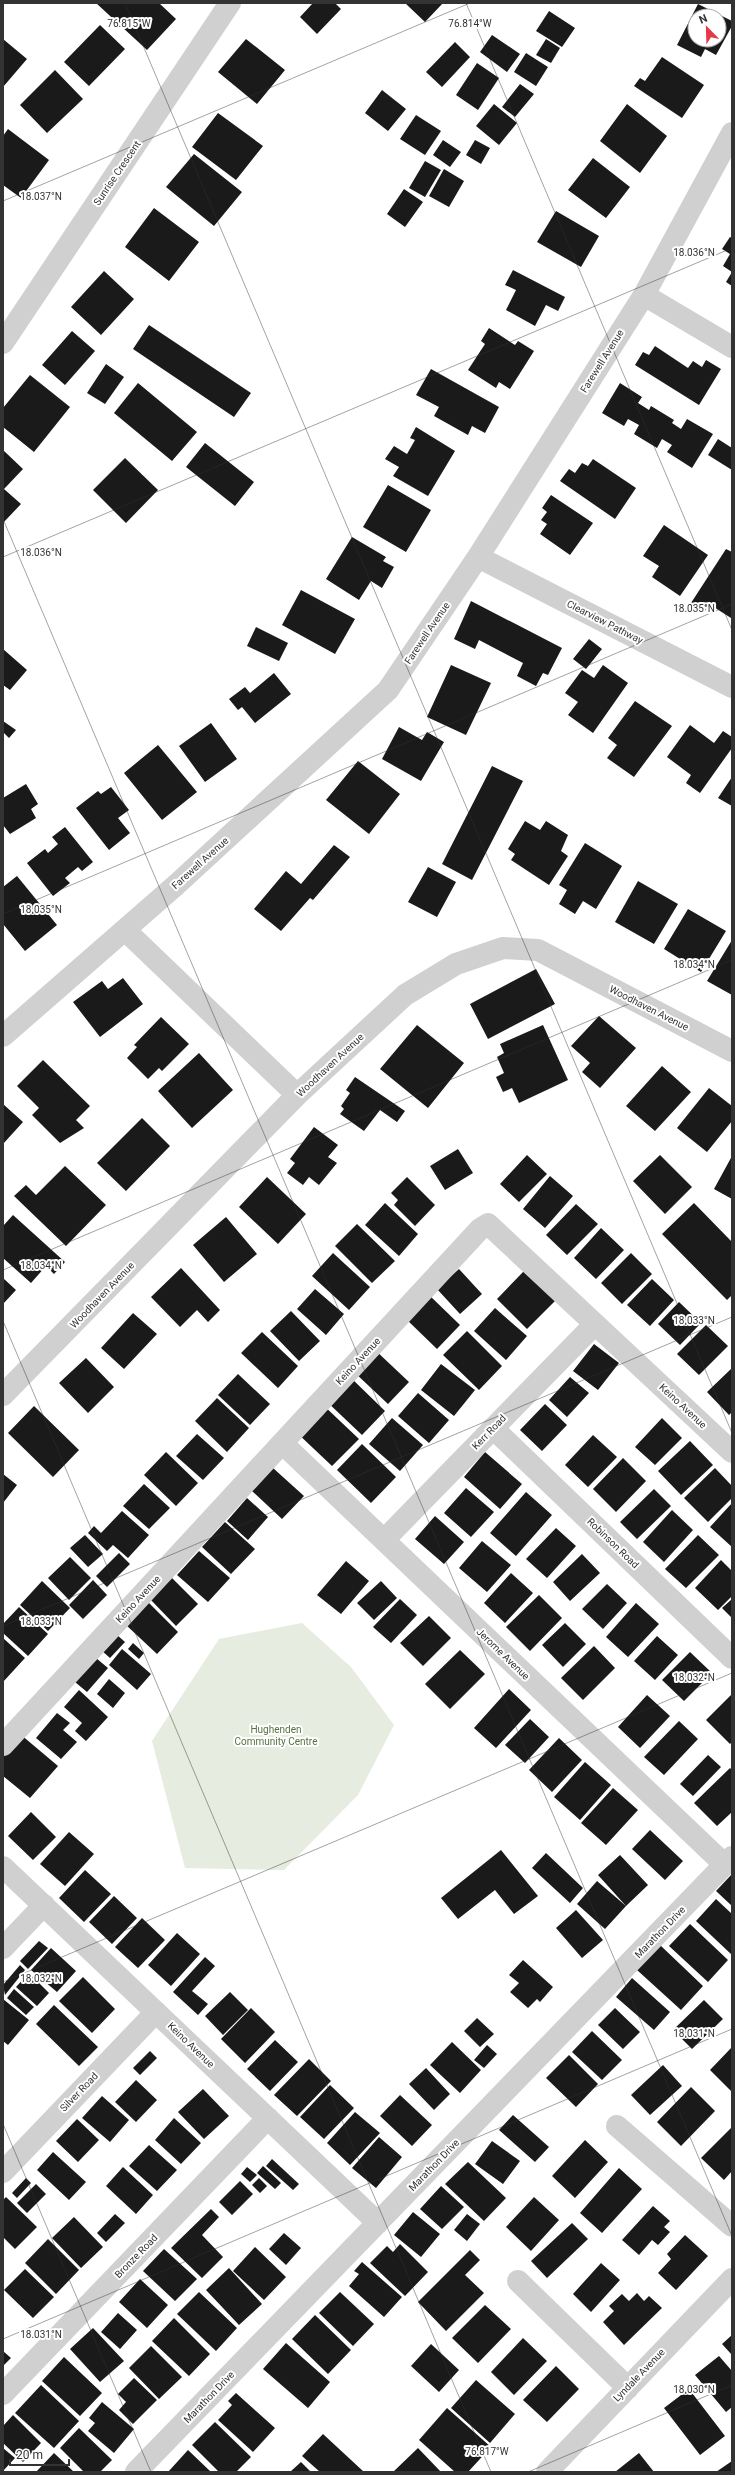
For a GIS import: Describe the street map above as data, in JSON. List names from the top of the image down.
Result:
{
  "streets": {
    "street": [
      "Sunrise Crescent",
      "Farewell Avenue",
      "Clearview Pathway",
      "Woodhaven Avenue",
      "Keino Avenue",
      "Kerr Road",
      "Robinson Road",
      "Jerome Avenue",
      "Marathon Drive",
      "Silver Road",
      "Bronze Road",
      "Lyndale Avenue"
    ]
  },
  "crossings": [
    ["Farewell Avenue", "Clearview Pathway"],
    ["Keino Avenue", "Kerr Road"],
    ["Keino Avenue", "Jerome Avenue"],
    ["Keino Avenue", "Marathon Drive"],
    ["Keino Avenue", "Silver Road"],
    ["Keino Avenue", "Bronze Road"],
    ["Kerr Road", "Robinson Road"],
    ["Kerr Road", "Jerome Avenue"],
    ["Jerome Avenue", "Marathon Drive"]
  ],
  "parks": ["Hughenden Community Centre"],
  "scale_bar": "20 m",
  "north": "top left",
  "coordinates": [
    "76.815°W",
    "76.814°W",
    "18.037°N",
    "18.036°N",
    "18.035°N",
    "18.034°N",
    "18.033°N",
    "18.032°N",
    "18.031°N",
    "18.030°N",
    "76.817°W"
  ]
}
